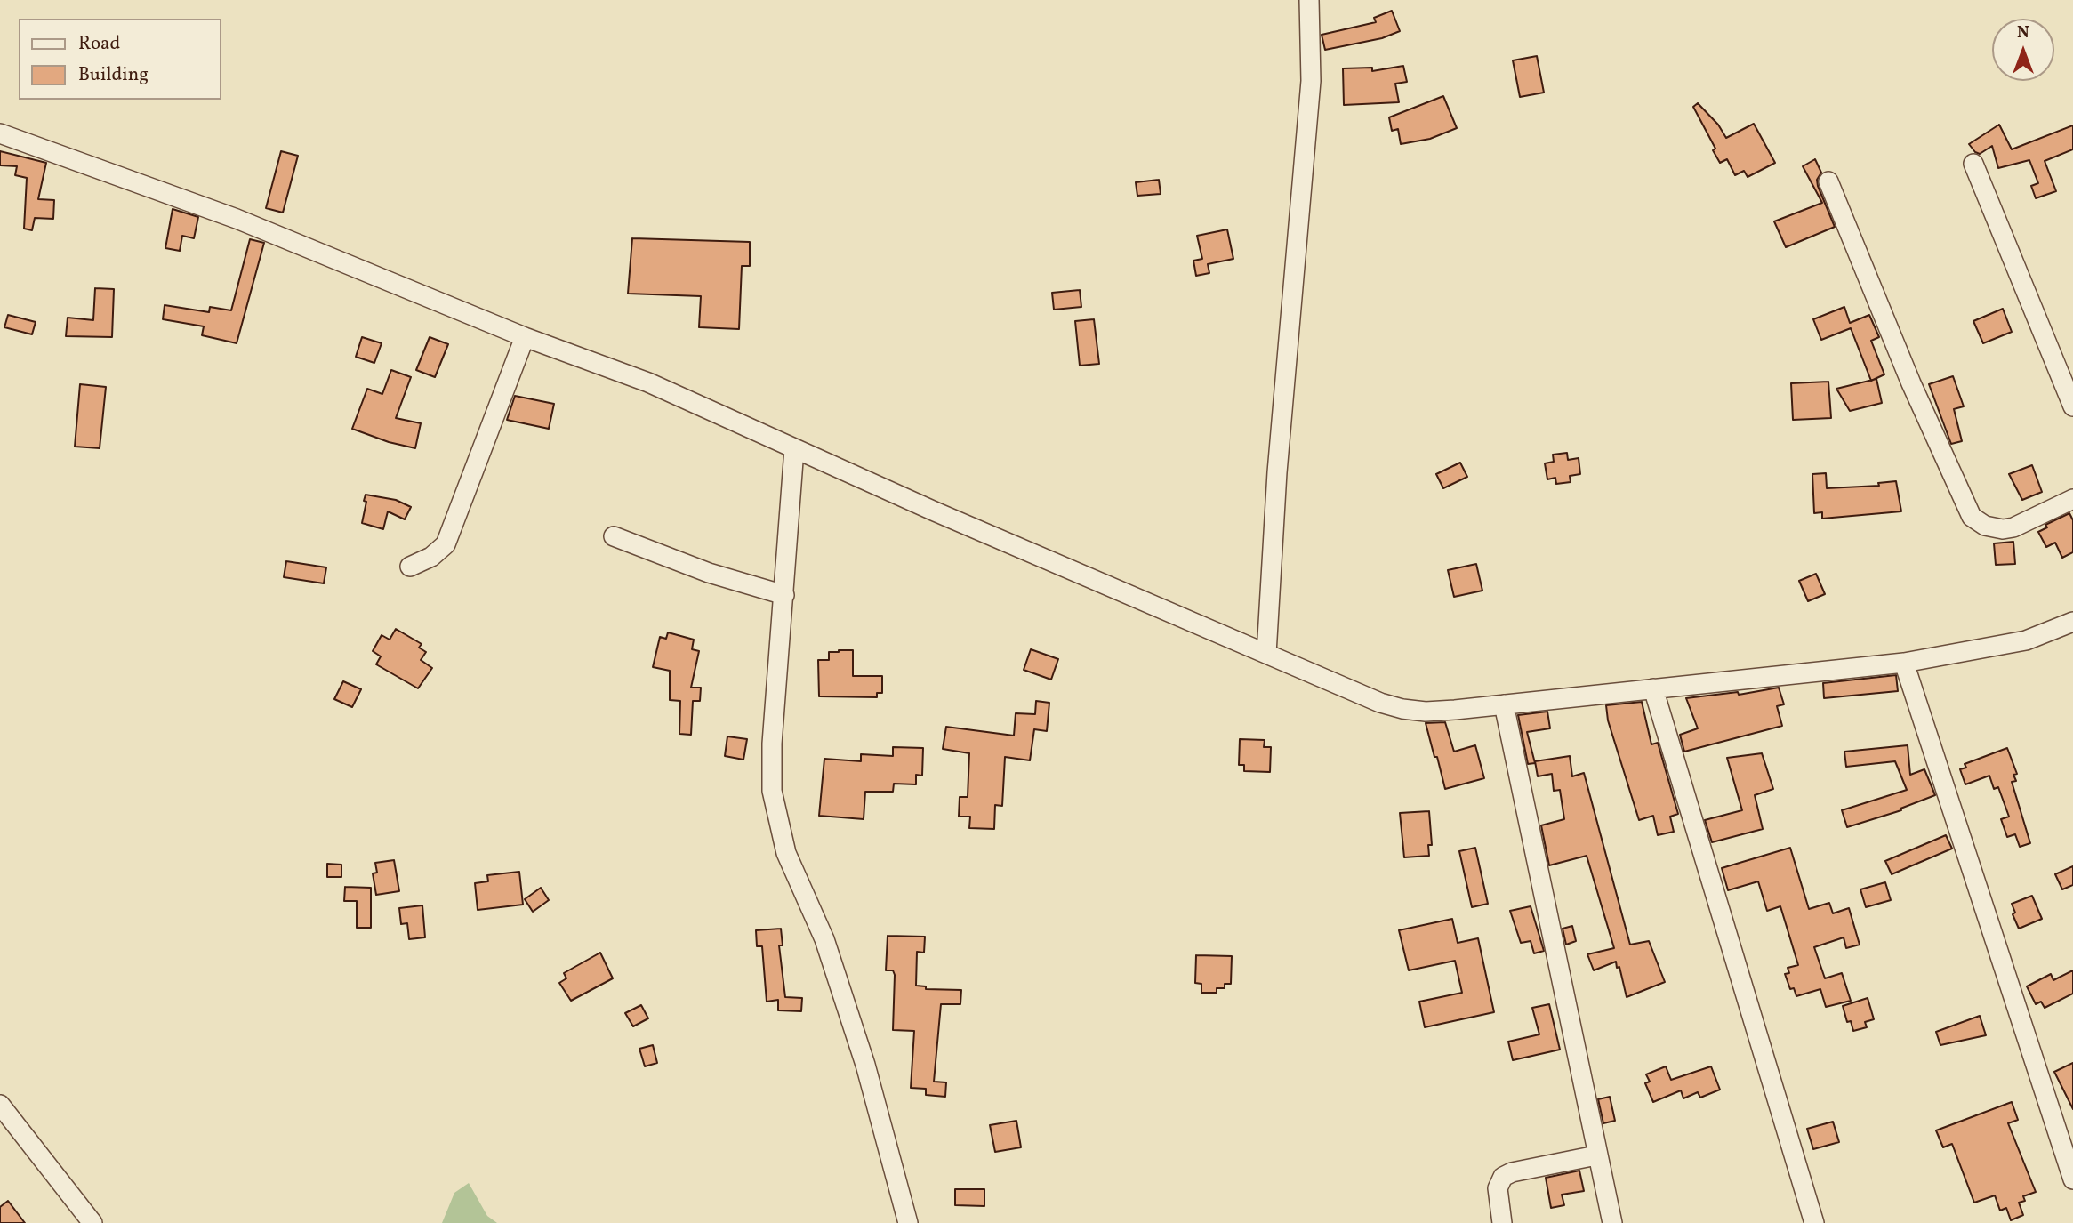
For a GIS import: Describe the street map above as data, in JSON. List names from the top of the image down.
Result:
{
  "legend": ["Road", "Building"],
  "north": "top"
}
